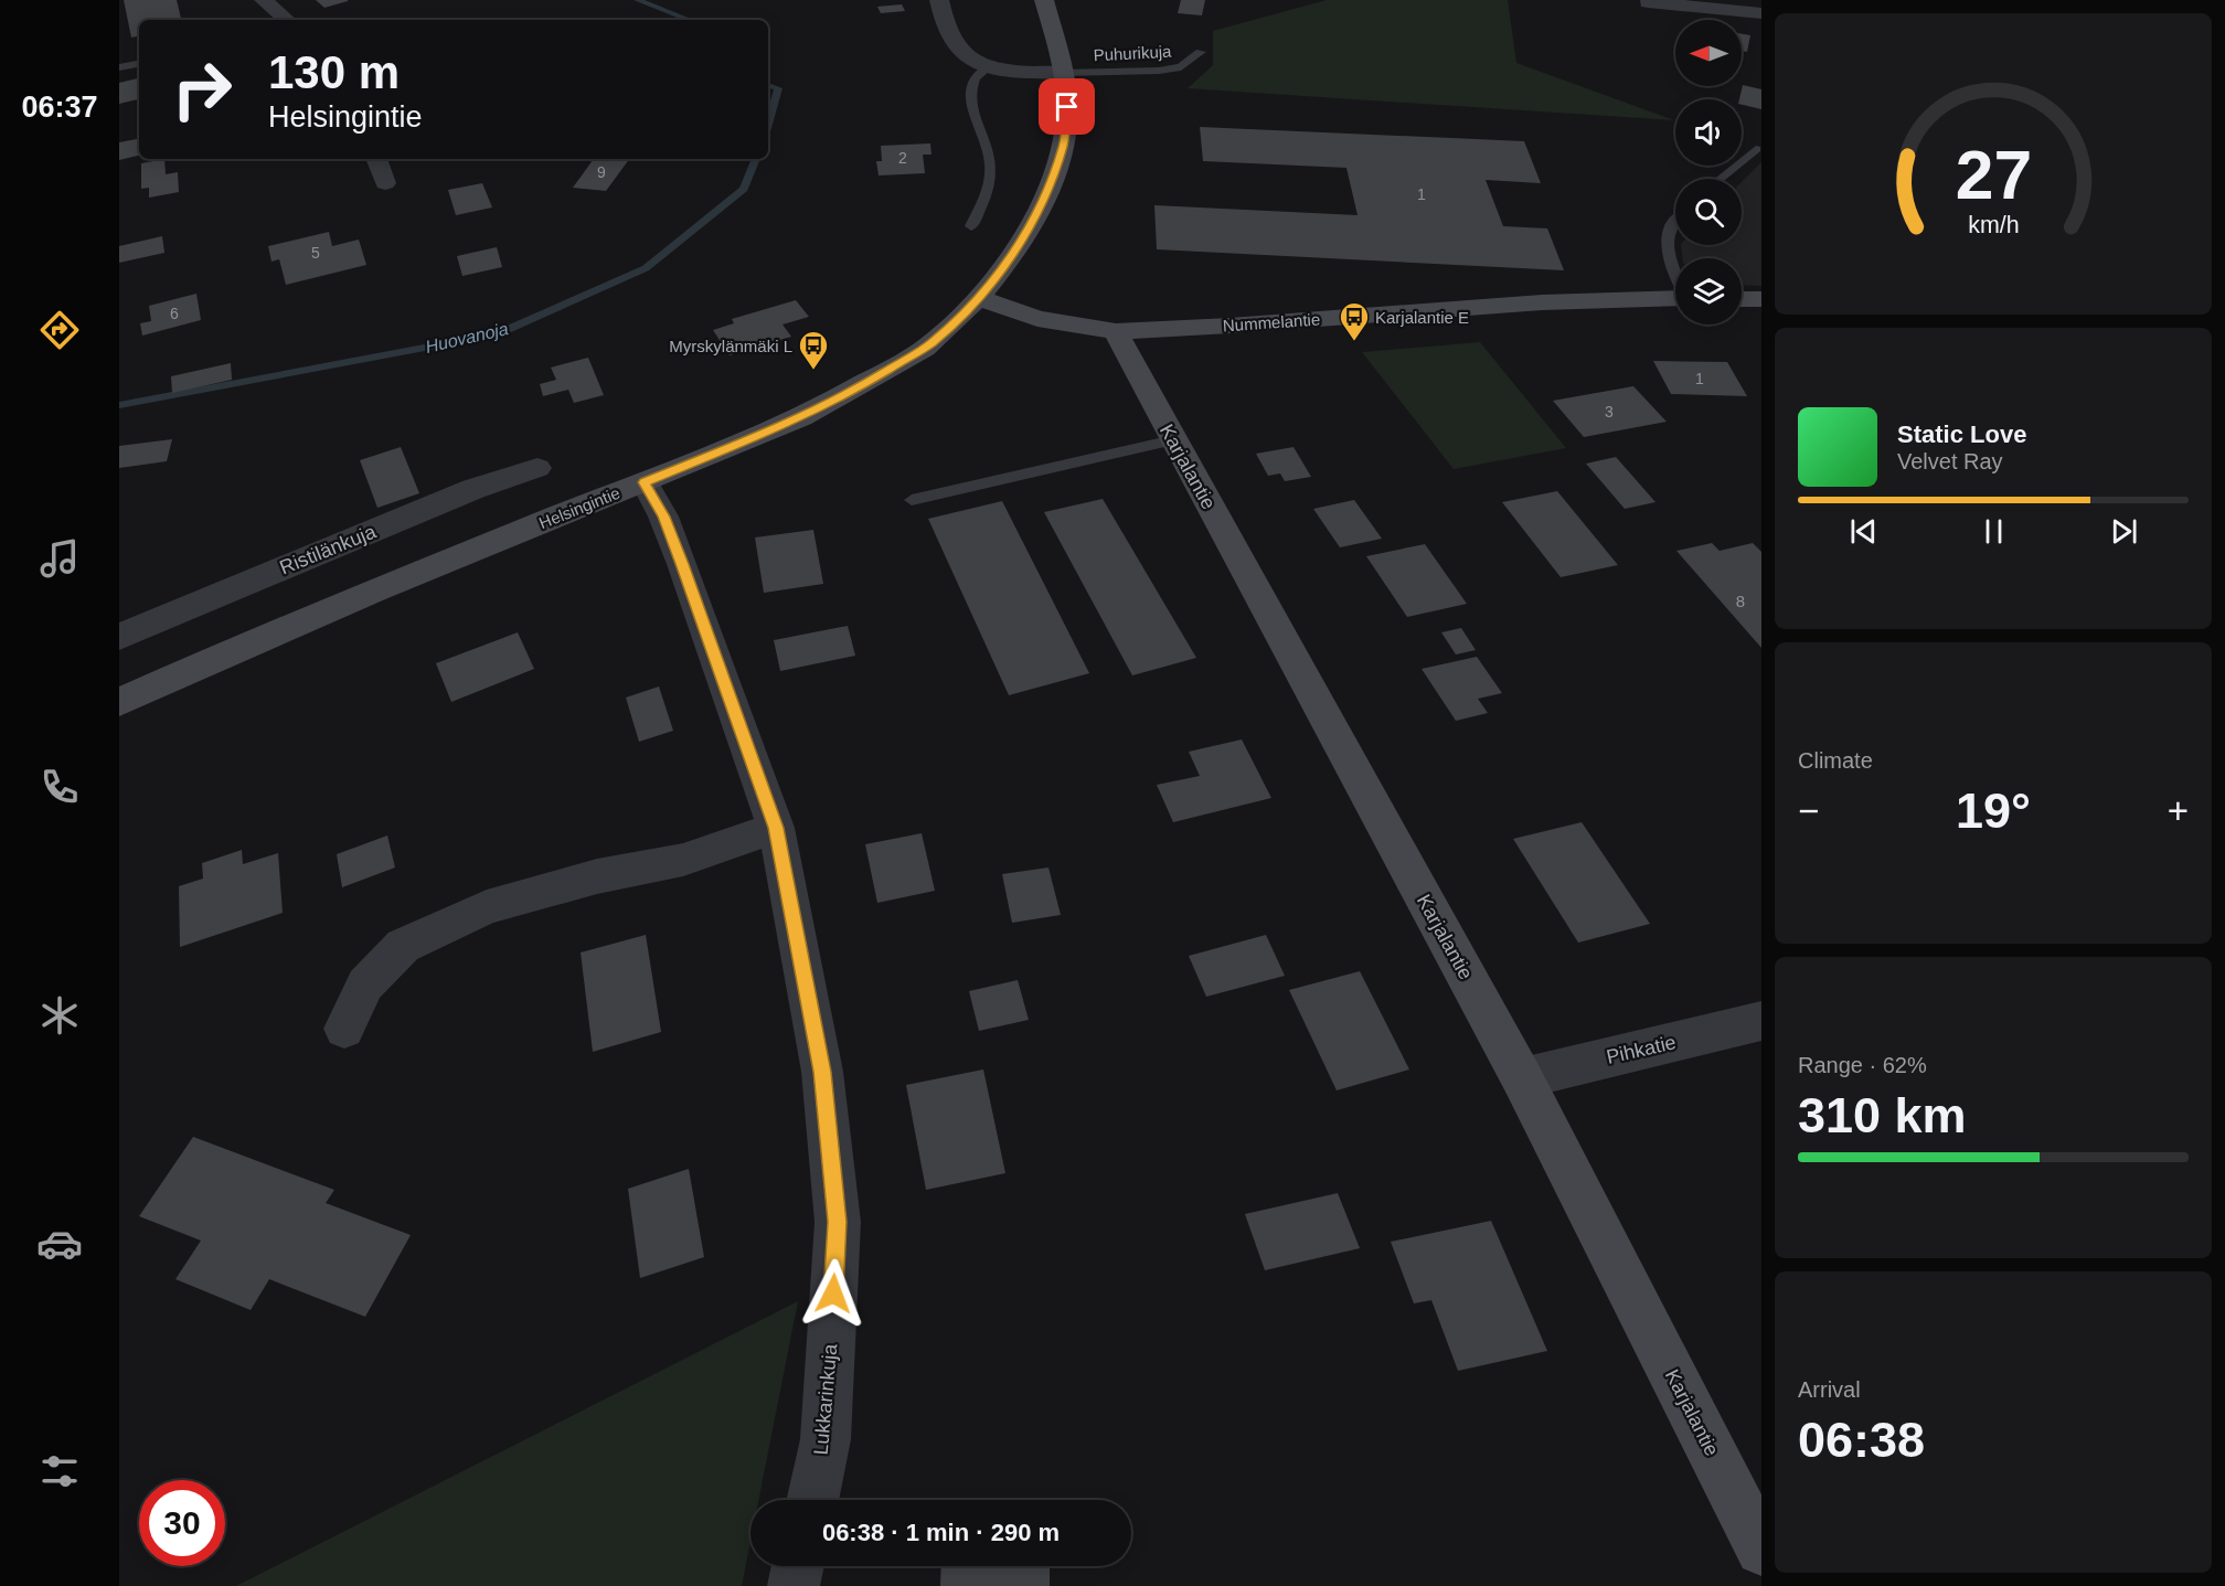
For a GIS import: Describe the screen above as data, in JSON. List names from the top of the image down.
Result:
{
  "streets": {
    "street": [
      "Nummelantie",
      "Karjalantie",
      "Helsingintie",
      "Ristilänkuja",
      "Pihkatie",
      "Lukkarinkuja"
    ],
    "lane": ["Puhurikuja"]
  },
  "crossings": [
    ["Puhurikuja", "Helsingintie"],
    ["Nummelantie", "Karjalantie"],
    ["Nummelantie", "Helsingintie"],
    ["Karjalantie", "Pihkatie"],
    ["Helsingintie", "Lukkarinkuja"]
  ],
  "water": ["Huovanoja"],
  "places": {
    "bus stop": ["Karjalantie E", "Myrskylänmäki L"]
  },
  "house_numbers": [
    "2",
    "9",
    "1",
    "5",
    "6",
    "1",
    "3",
    "8"
  ],
  "north": "left",
  "page": {
    "tabs": "06:37",
    "turn": ["130 m", "Helsingintie"],
    "song": ["Static Love", "Velvet Ray"],
    "tile": [
      "Climate",
      ["Range · 62%", "310 km"],
      ["Arrival", "06:38"]
    ],
    "heat": ["−", "19°", "+"],
    "limit": "30",
    "trip": "06:38 · 1 min · 290 m",
    "gauge": ["27", "km/h"]
  }
}
